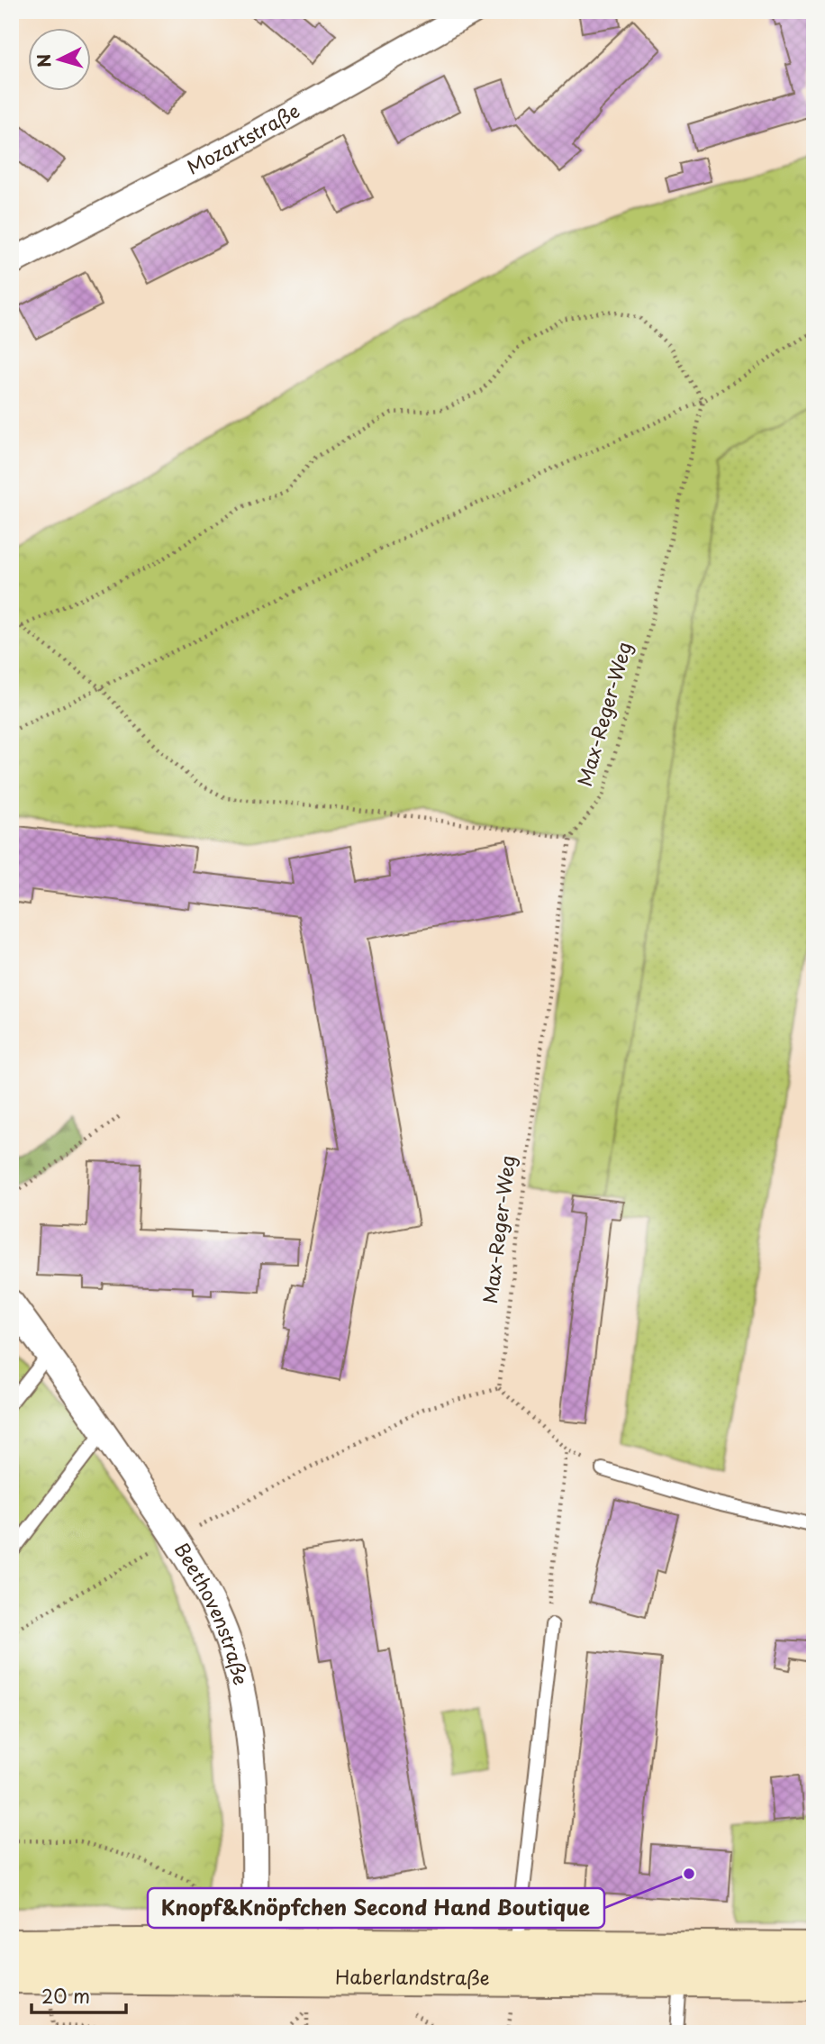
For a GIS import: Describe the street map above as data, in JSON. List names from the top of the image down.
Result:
{
  "streets": {
    "street": ["Mozartstraße", "Beethovenstraße", "Haberlandstraße"],
    "path": ["Max-Reger-Weg"]
  },
  "crossings": [
    ["Beethovenstraße", "Haberlandstraße"]
  ],
  "places": ["Knopf&Knöpfchen Second Hand Boutique"],
  "scale_bar": "20 m",
  "north": "left"
}
